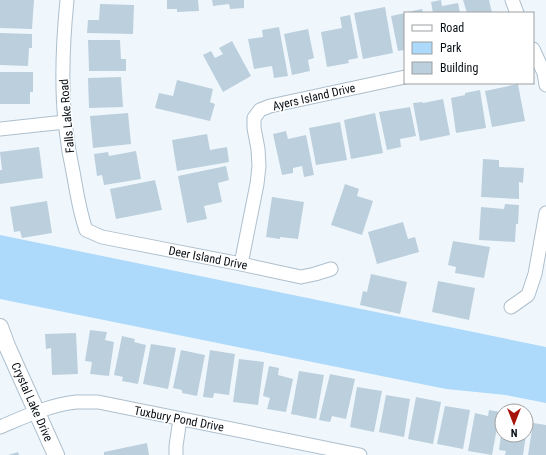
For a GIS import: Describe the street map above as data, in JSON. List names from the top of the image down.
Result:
{
  "streets": {
    "street": [
      "Ayers Island Drive",
      "Falls Lake Road",
      "Deer Island Drive",
      "Crystal Lake Drive",
      "Tuxbury Pond Drive"
    ]
  },
  "crossings": [
    ["Ayers Island Drive", "Deer Island Drive"],
    ["Falls Lake Road", "Deer Island Drive"],
    ["Crystal Lake Drive", "Tuxbury Pond Drive"]
  ],
  "legend": ["Road", "Park", "Building"],
  "north": "bottom"
}
